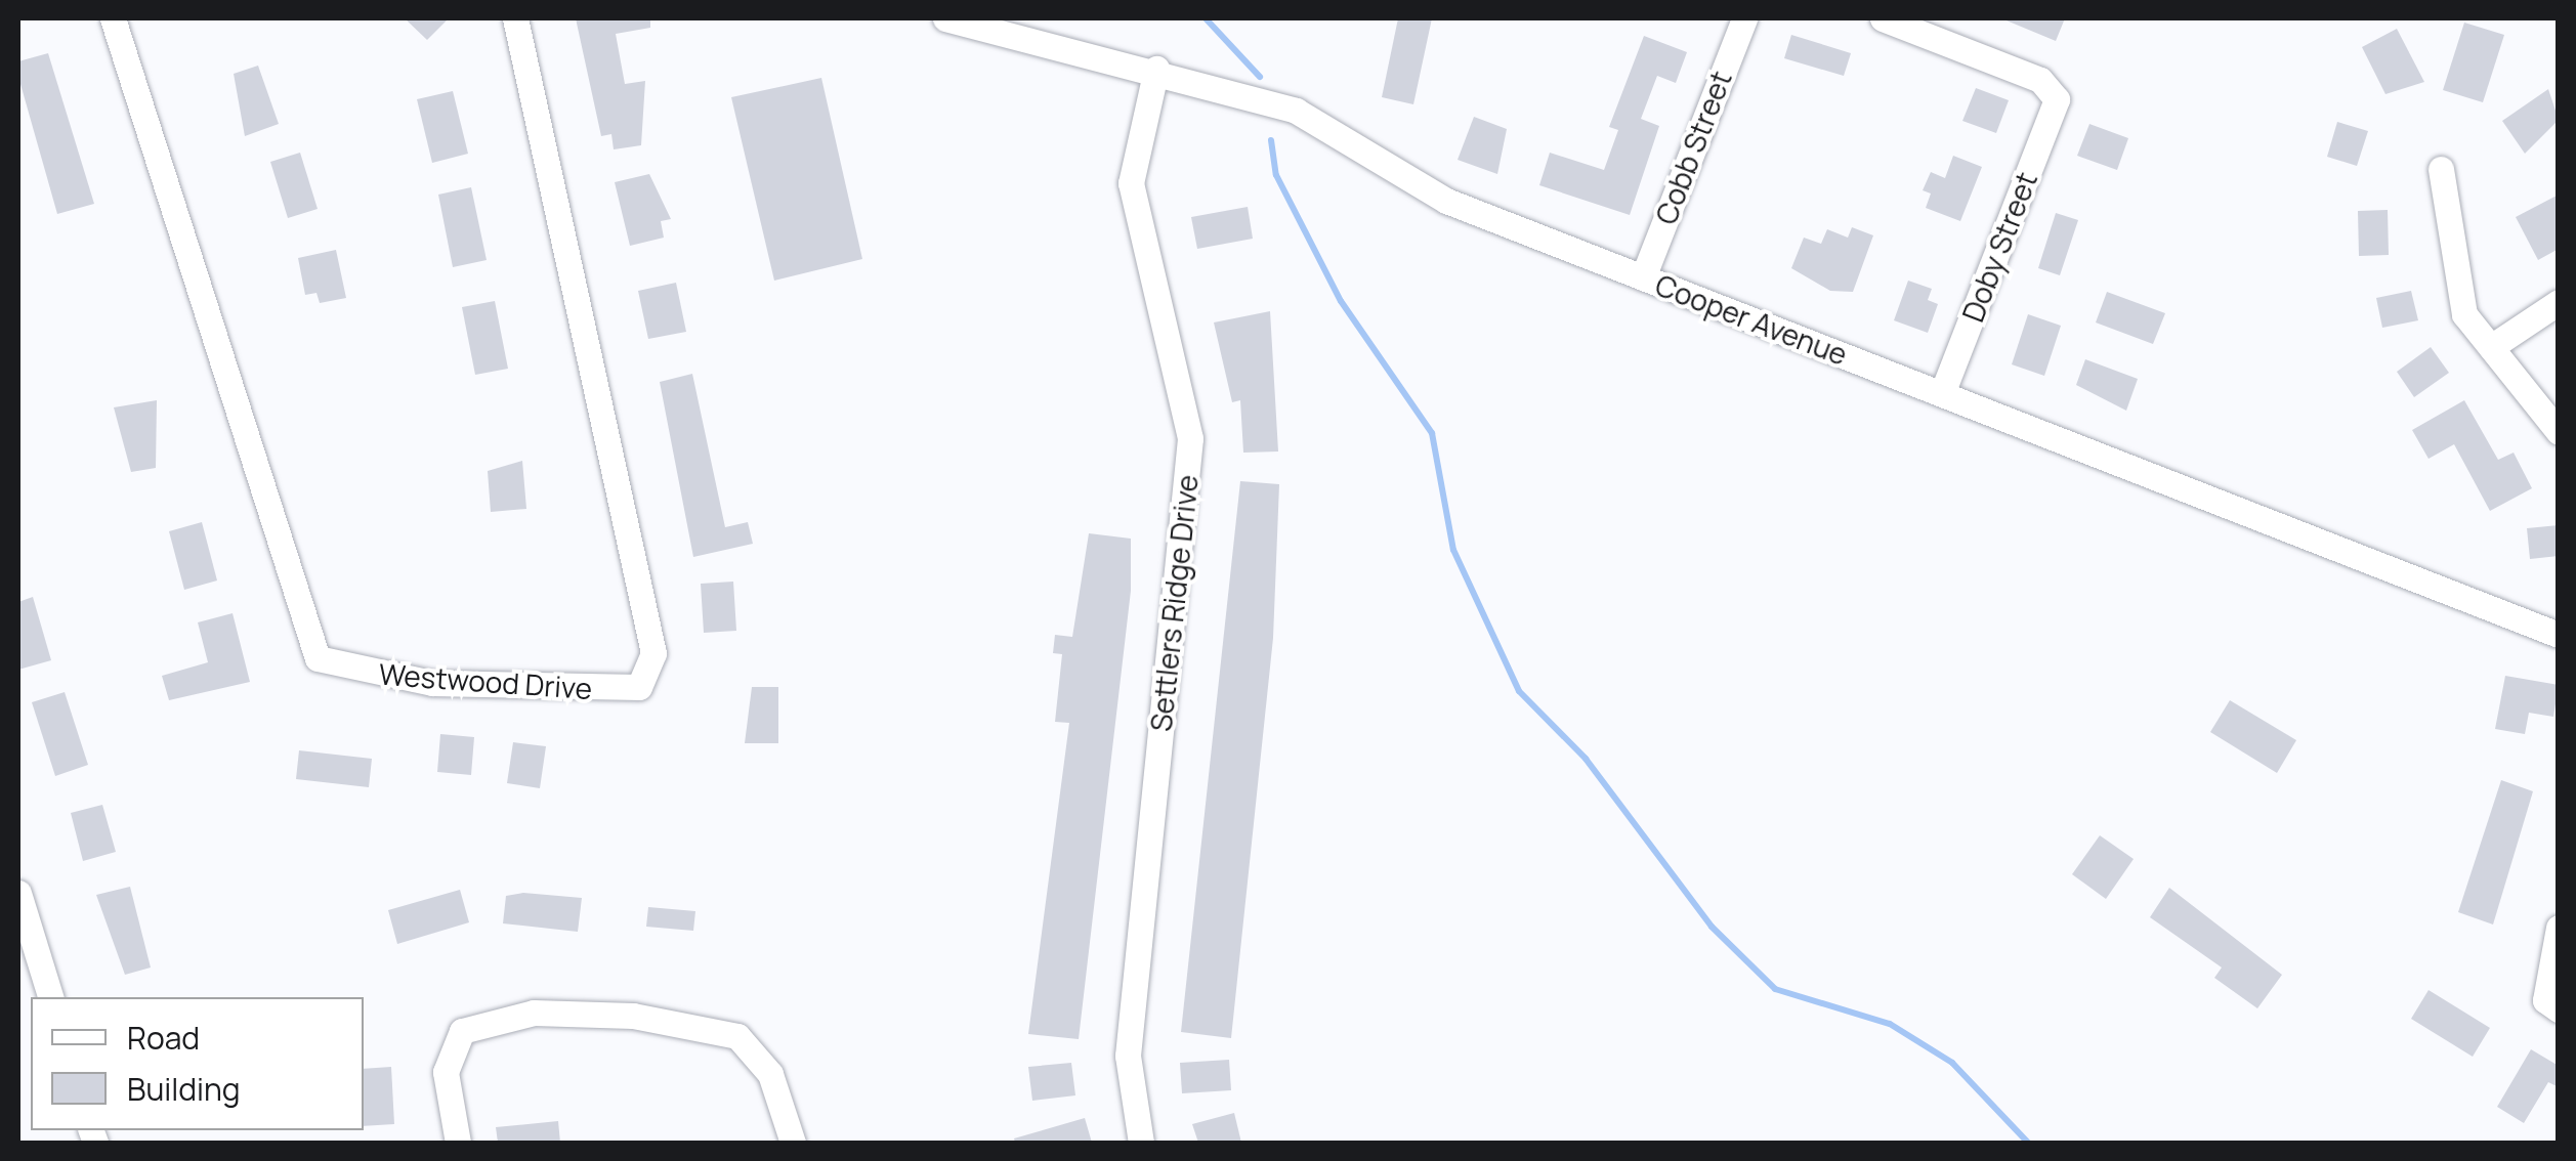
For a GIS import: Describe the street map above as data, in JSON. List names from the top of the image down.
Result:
{
  "streets": {
    "street": [
      "Cobb Street",
      "Doby Street",
      "Cooper Avenue",
      "Settlers Ridge Drive",
      "Westwood Drive"
    ]
  },
  "crossings": [
    ["Cobb Street", "Cooper Avenue"],
    ["Doby Street", "Cooper Avenue"],
    ["Cooper Avenue", "Settlers Ridge Drive"]
  ],
  "legend": ["Road", "Building"]
}
